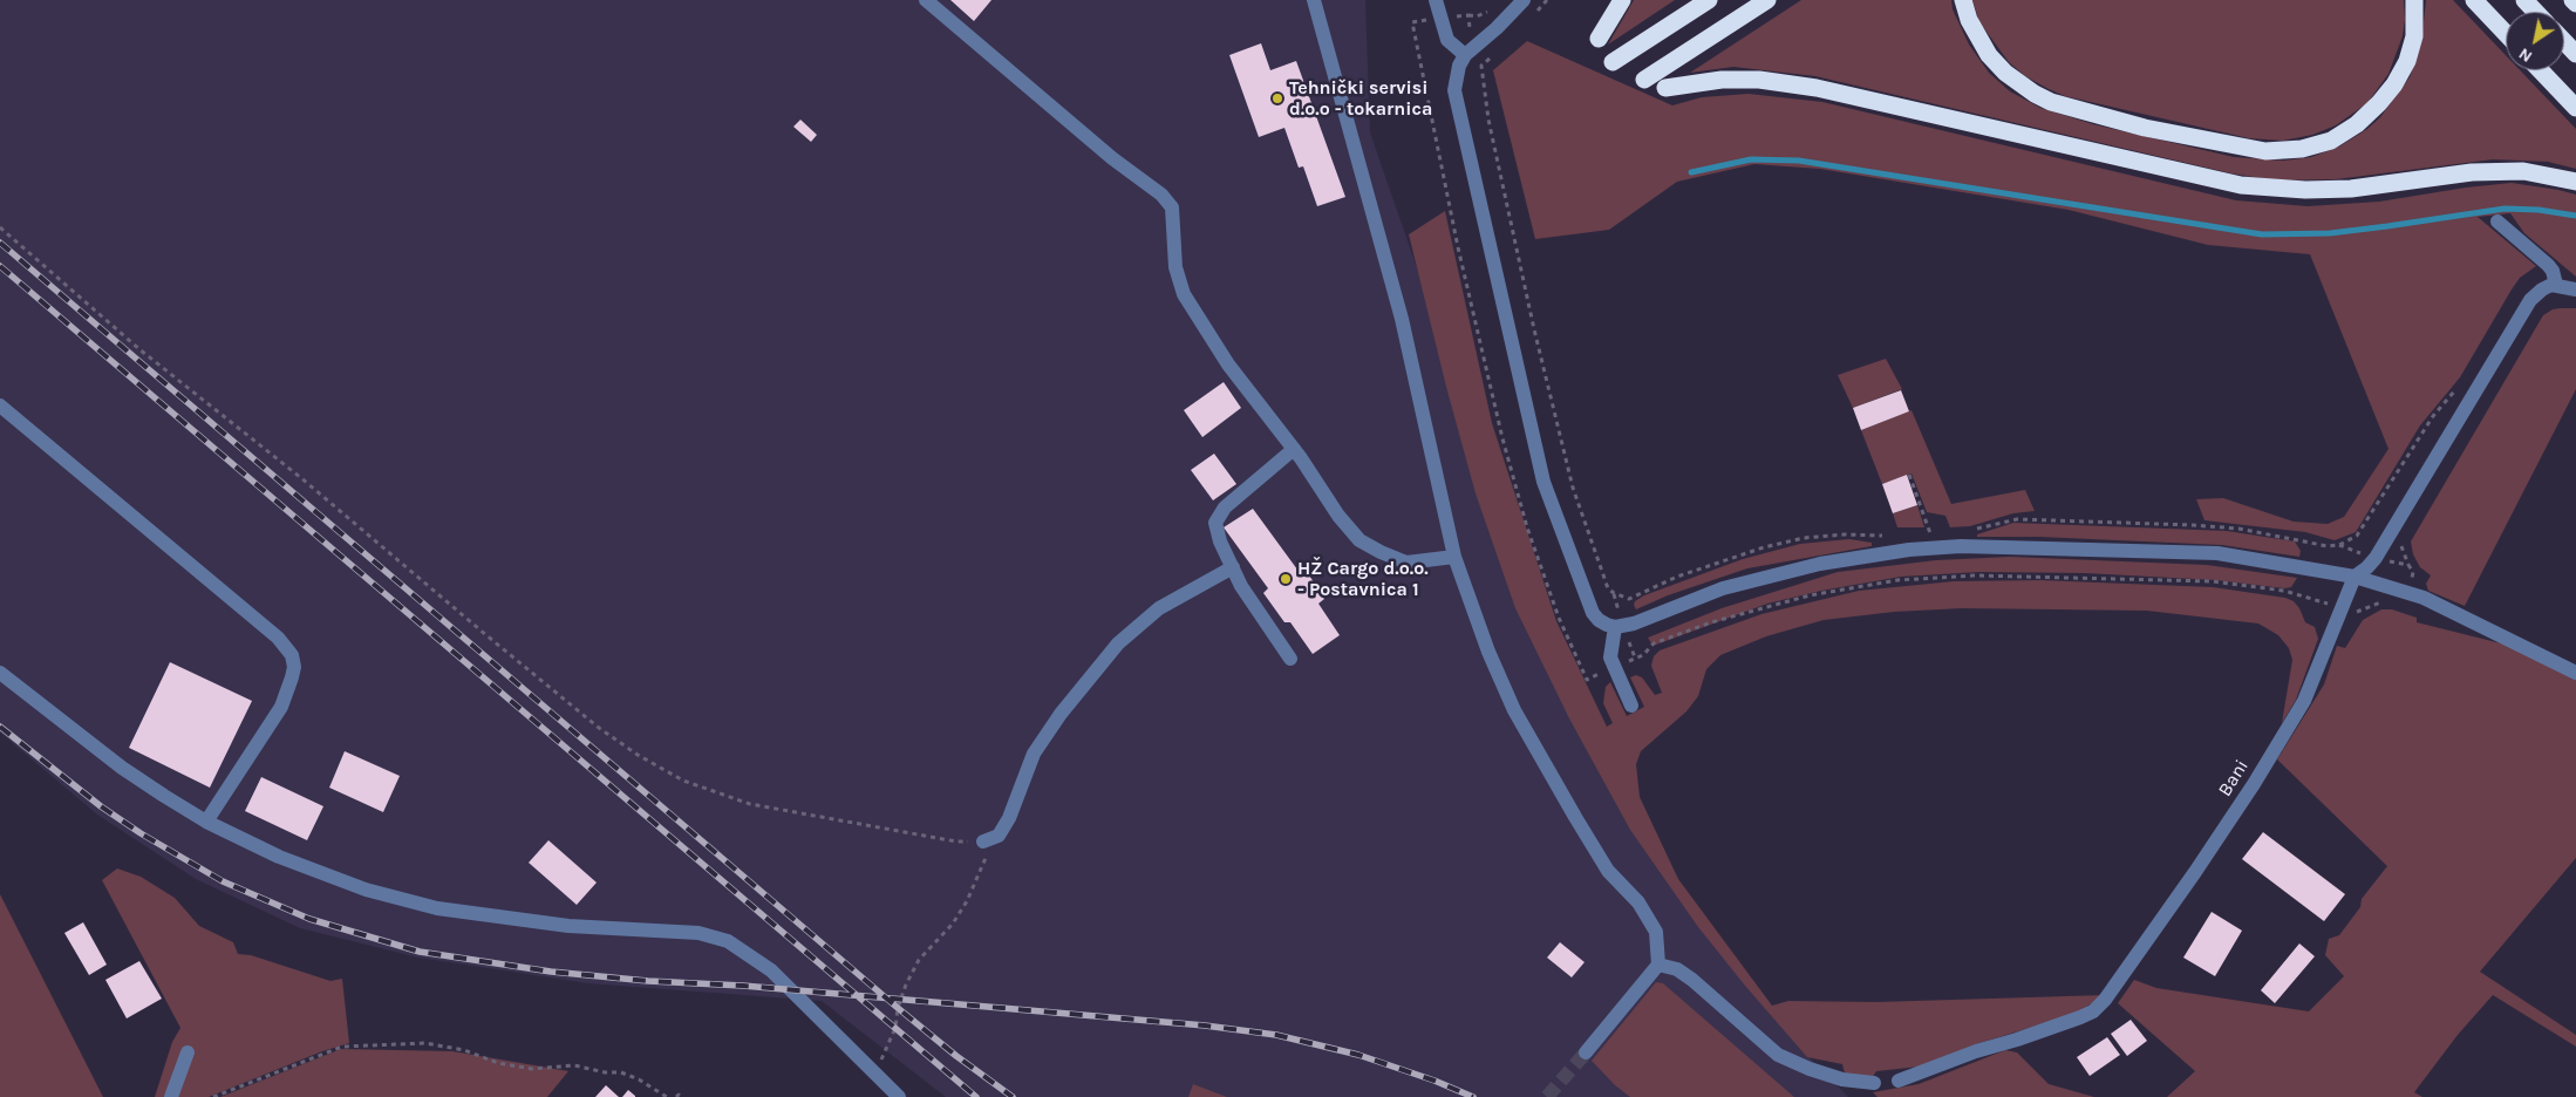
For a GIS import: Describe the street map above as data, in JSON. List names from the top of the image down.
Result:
{
  "streets": {
    "street": ["Bani"]
  },
  "places": ["Tehnički servisi d.o.o - tokarnica", "HŽ Cargo d.o.o. - Postavnica 1"],
  "north": "bottom left"
}
